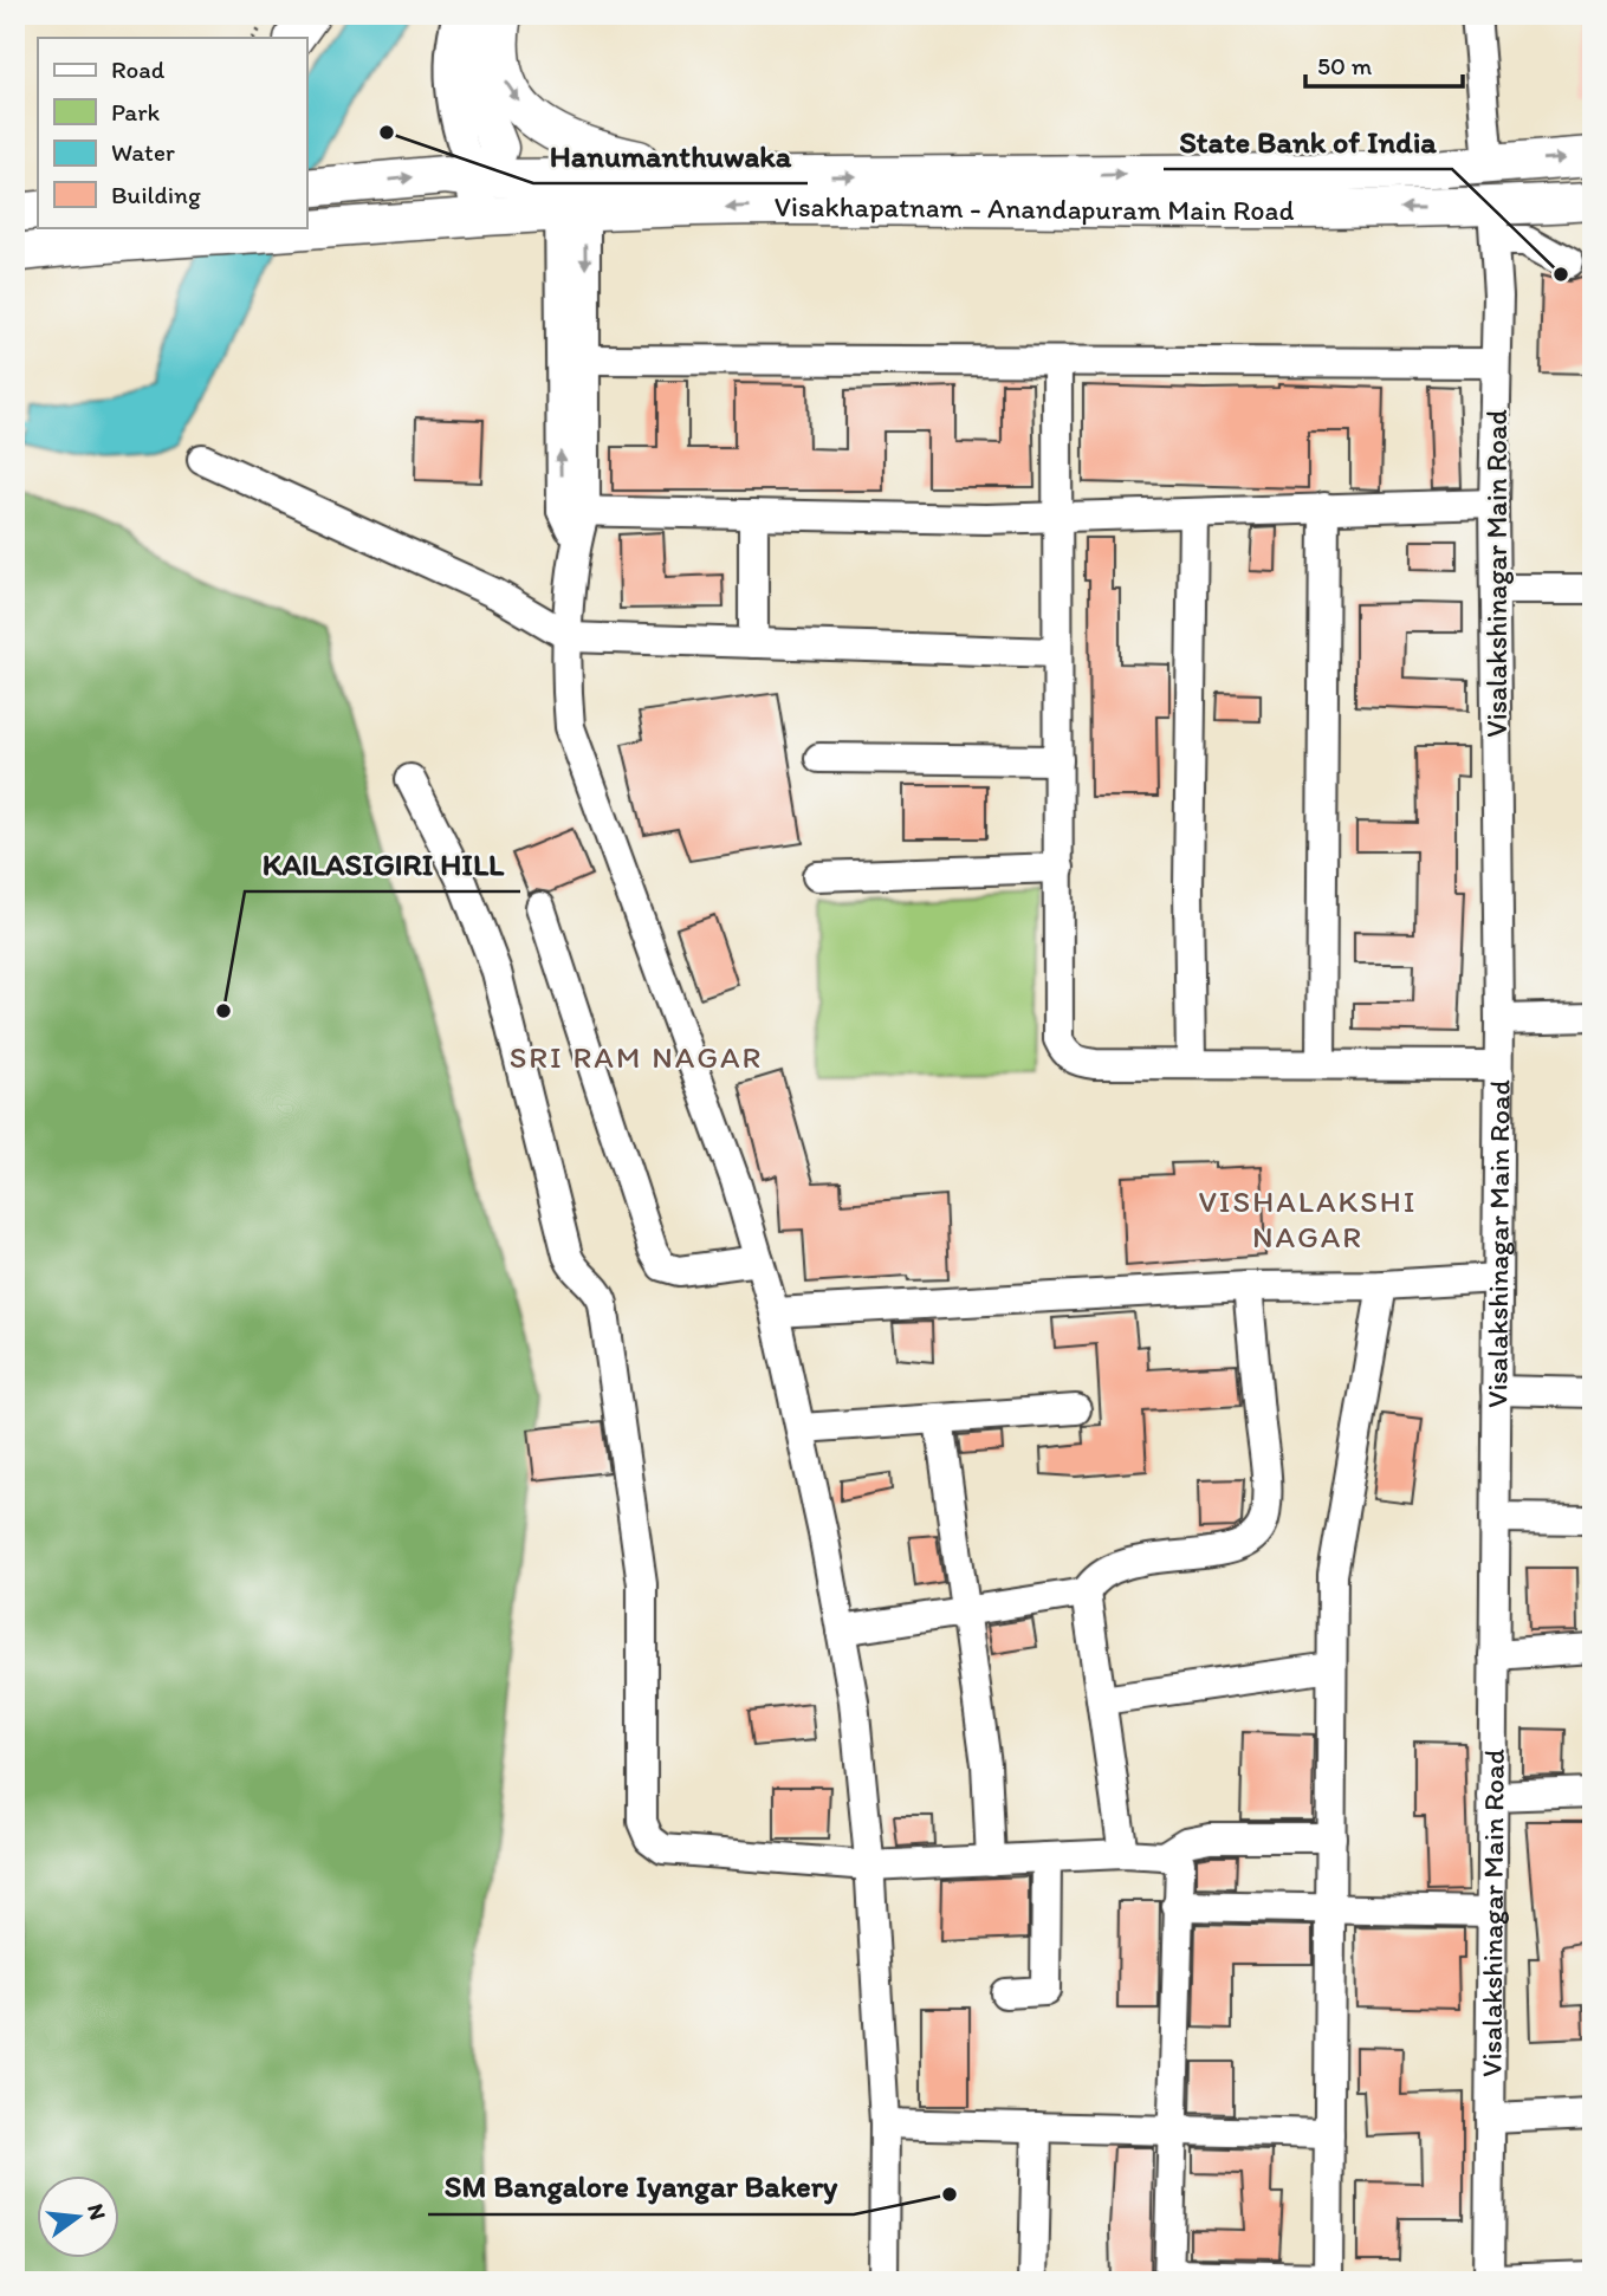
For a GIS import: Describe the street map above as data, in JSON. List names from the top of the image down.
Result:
{
  "streets": {
    "main road": ["Visakhapatnam - Anandapuram Main Road"],
    "street": ["Visalakshinagar Main Road"]
  },
  "crossings": [
    ["Visakhapatnam - Anandapuram Main Road", "Visalakshinagar Main Road"]
  ],
  "districts": ["SRI RAM NAGAR", "VISHALAKSHI NAGAR"],
  "places": [
    "Hanumanthuwaka",
    "State Bank of India",
    "KAILASIGIRI HILL",
    "SM Bangalore Iyangar Bakery"
  ],
  "legend": [
    "Road",
    "Park",
    "Water",
    "Building"
  ],
  "scale_bar": "50 m",
  "north": "right"
}
